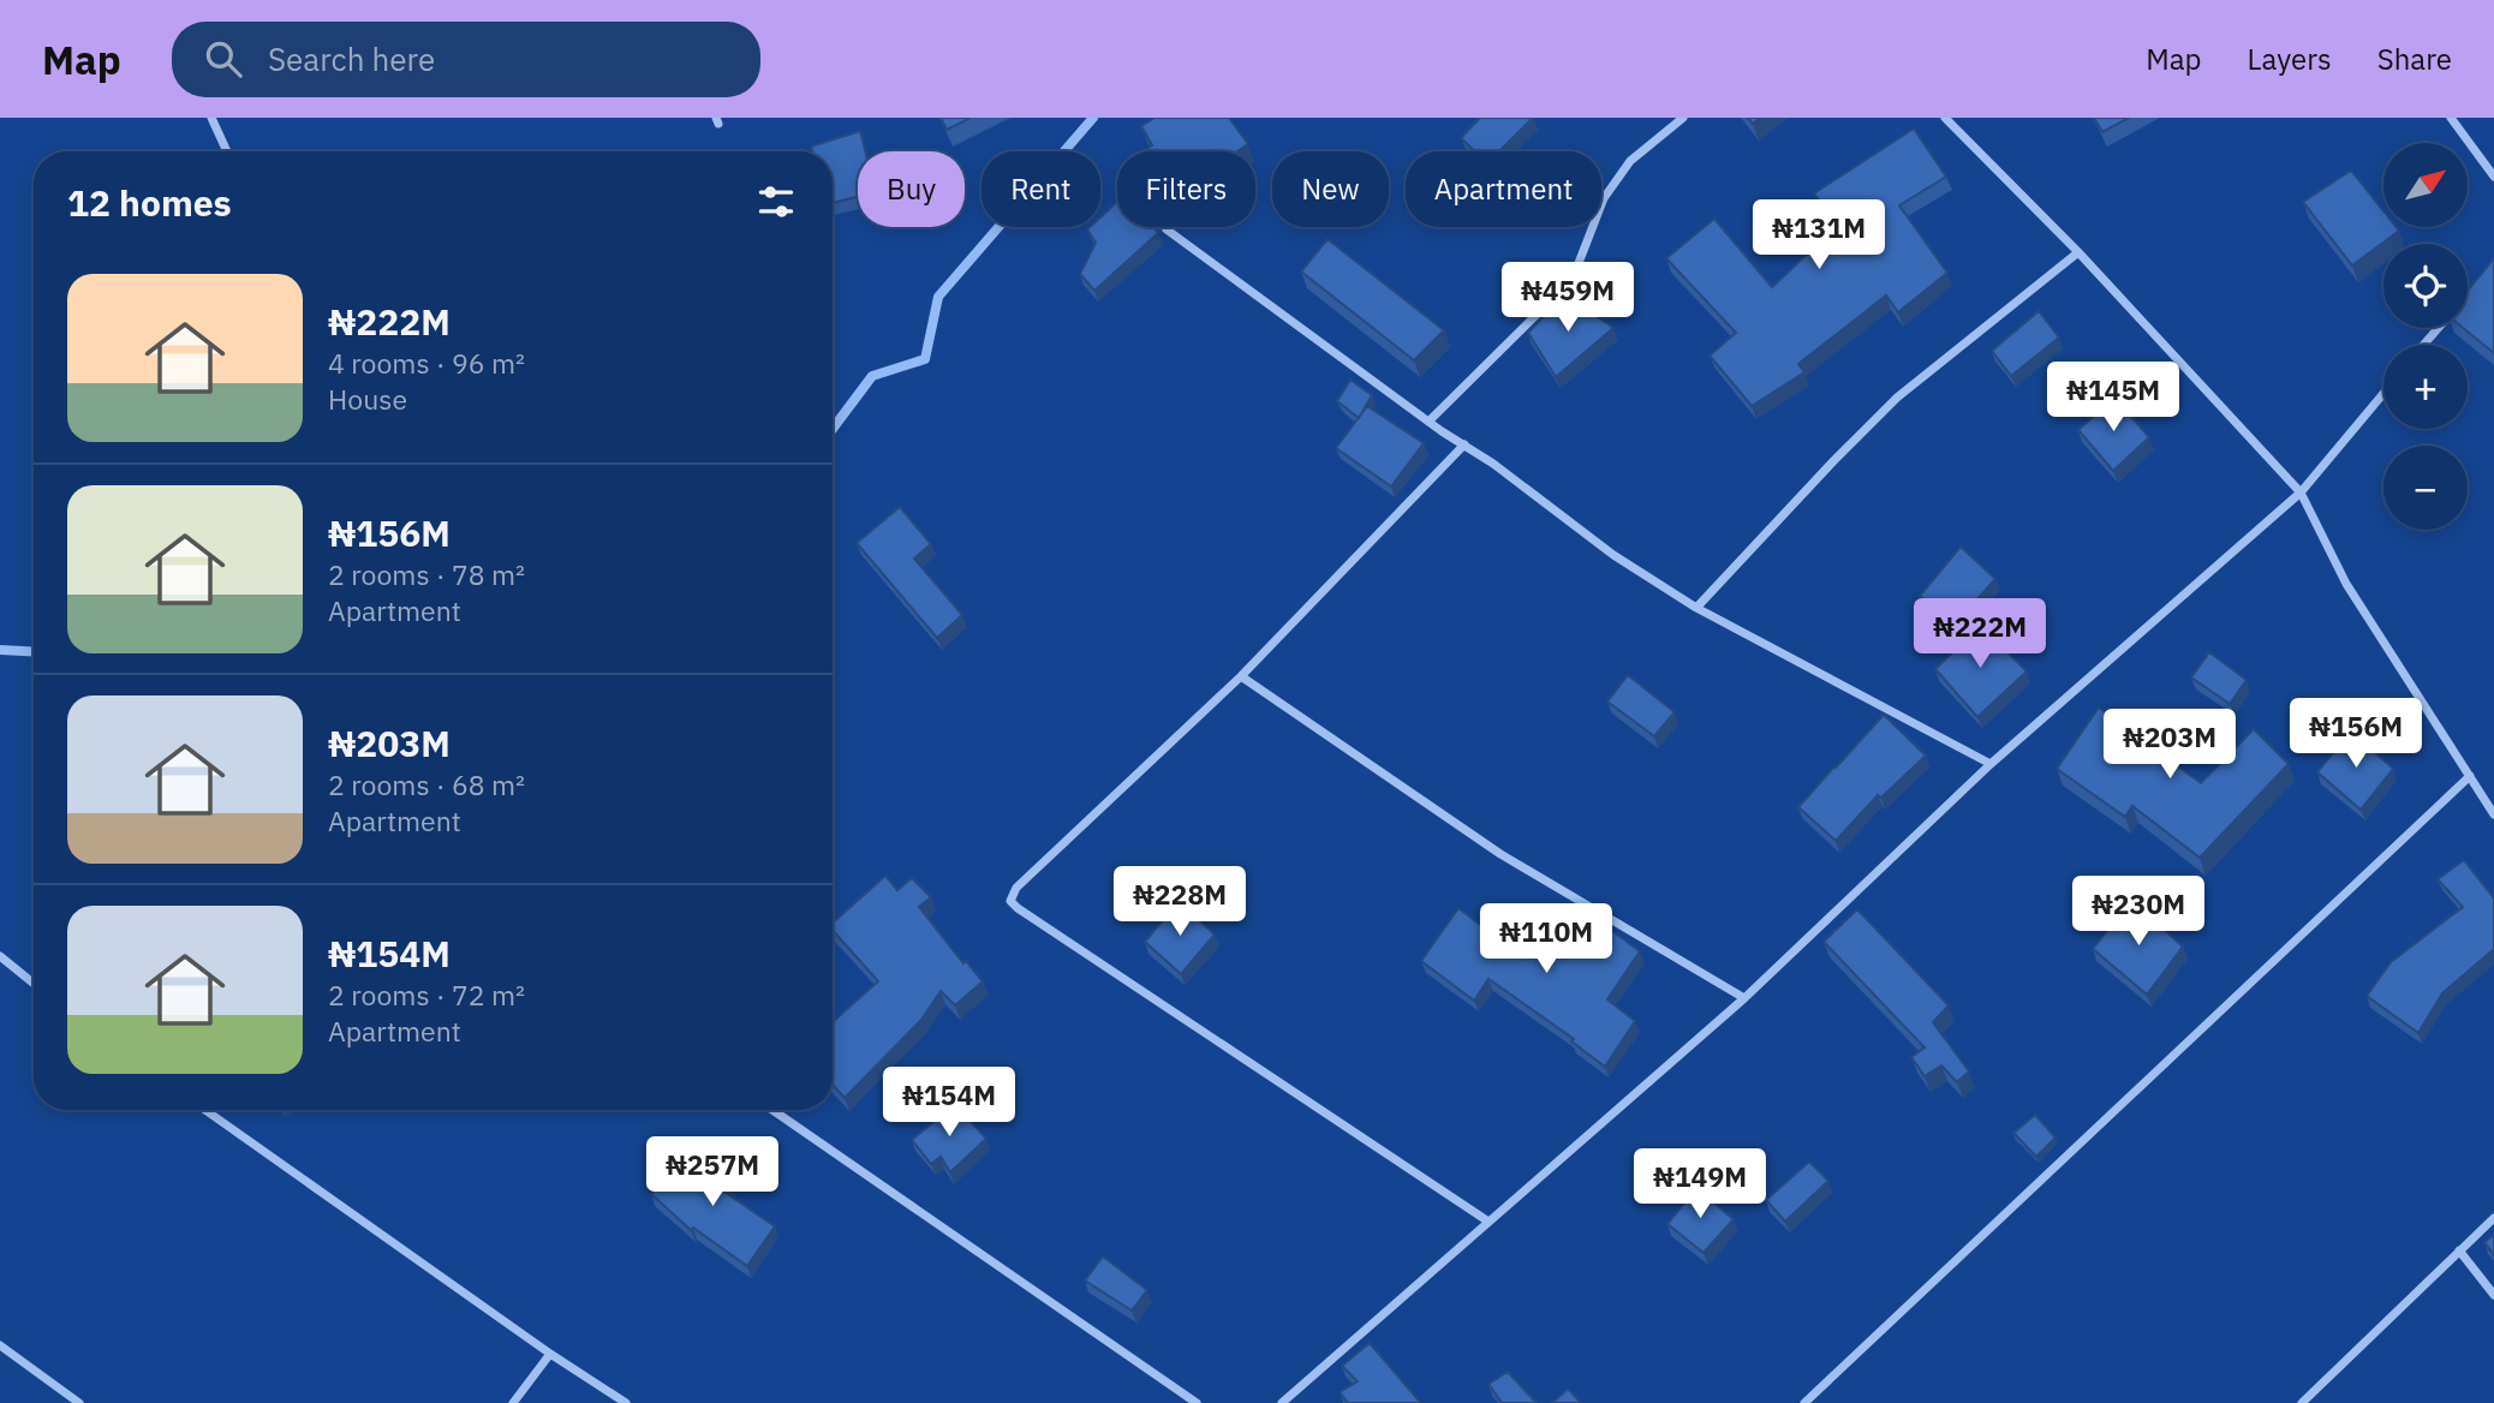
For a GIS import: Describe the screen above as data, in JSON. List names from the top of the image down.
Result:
{
  "north": "top right",
  "page": {
    "header": "Map",
    "search": "Search here",
    "nav": ["Map", "Layers", "Share"],
    "map_buttons": ["+", "−"],
    "chip": [
      "Buy",
      "Rent",
      "Filters",
      "New",
      "Apartment"
    ],
    "heading": "12 homes",
    "price": [
      "₦131M",
      "₦459M",
      "₦145M",
      "₦222M",
      "₦156M",
      "₦203M",
      "₦228M",
      "₦230M",
      "₦110M",
      "₦154M",
      "₦257M",
      "₦149M"
    ],
    "list": [
      {
        "name": "₦222M",
        "note": "4 rooms · 96 m² · House"
      },
      {
        "name": "₦156M",
        "note": "2 rooms · 78 m² · Apartment"
      },
      {
        "name": "₦203M",
        "note": "2 rooms · 68 m² · Apartment"
      },
      {
        "name": "₦154M",
        "note": "2 rooms · 72 m² · Apartment"
      }
    ]
  }
}
